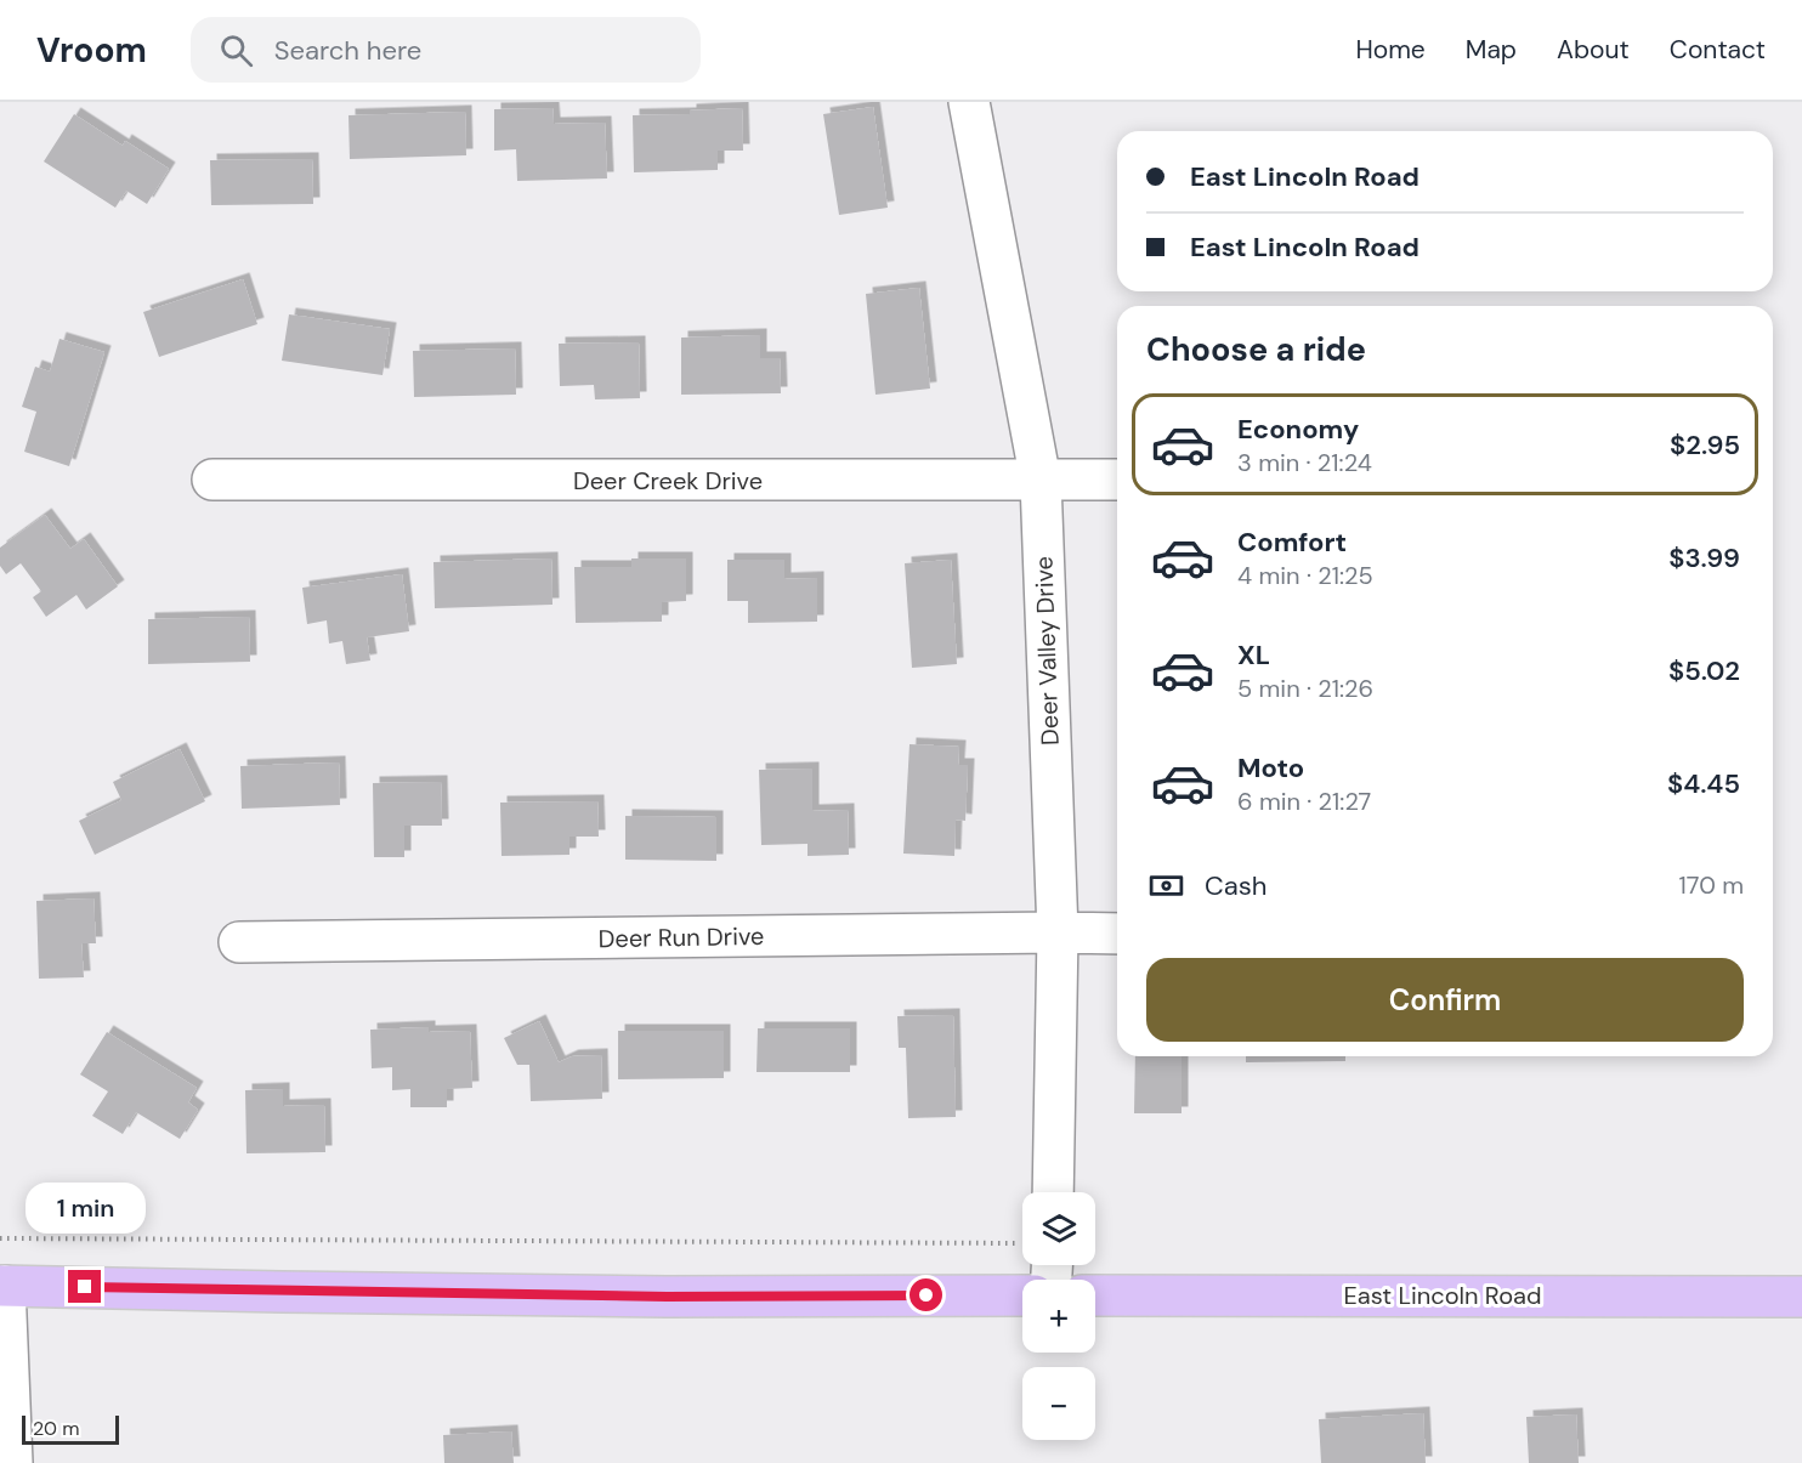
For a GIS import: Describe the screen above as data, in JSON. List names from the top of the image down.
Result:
{
  "streets": {
    "main road": ["East Lincoln Road"],
    "street": ["Deer Creek Drive", "Deer Valley Drive", "Deer Run Drive"]
  },
  "crossings": [
    ["Deer Creek Drive", "Deer Valley Drive"],
    ["Deer Valley Drive", "Deer Run Drive"]
  ],
  "scale_bar": "20 m",
  "page": {
    "header": "Vroom",
    "search": "Search here",
    "nav": [
      "Home",
      "Map",
      "About",
      "Contact"
    ],
    "banner": ["East Lincoln Road", "East Lincoln Road"],
    "heading": "Choose a ride",
    "list": [
      {
        "name": "Economy",
        "note": "3 min · 21:24",
        "value": "$2.95"
      },
      {
        "name": "Comfort",
        "note": "4 min · 21:25",
        "value": "$3.99"
      },
      {
        "name": "XL",
        "note": "5 min · 21:26",
        "value": "$5.02"
      },
      {
        "name": "Moto",
        "note": "6 min · 21:27",
        "value": "$4.45"
      }
    ],
    "pay": ["Cash", "170 m"],
    "buttons": "Confirm",
    "bubble": "1 min",
    "map_buttons": ["+", "−"],
    "scale": "20 m"
  }
}
